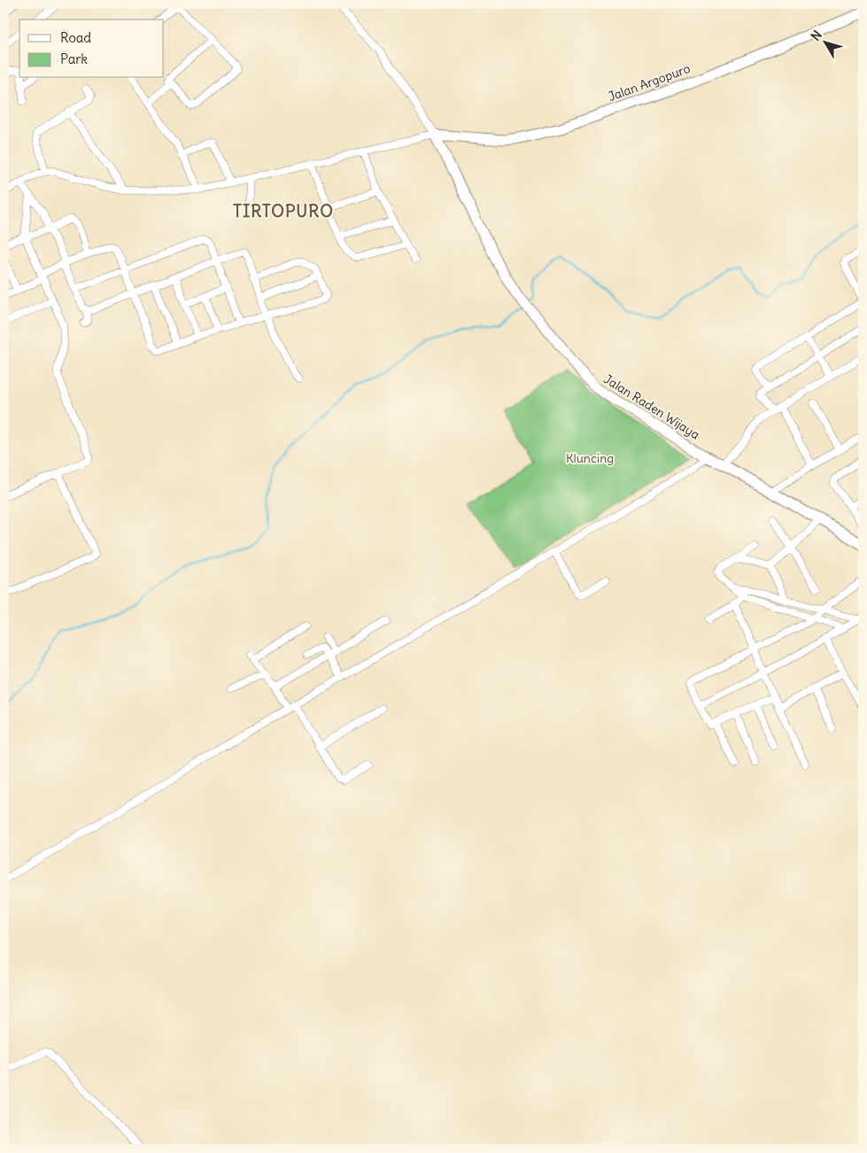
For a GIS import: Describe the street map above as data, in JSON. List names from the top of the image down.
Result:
{
  "streets": {
    "highway": ["Jalan Argopuro", "Jalan Raden Wijaya"]
  },
  "crossings": [
    ["Jalan Argopuro", "Jalan Raden Wijaya"]
  ],
  "districts": ["TIRTOPURO"],
  "parks": ["Kluncing"],
  "legend": ["Road", "Park"],
  "north": "top left"
}
